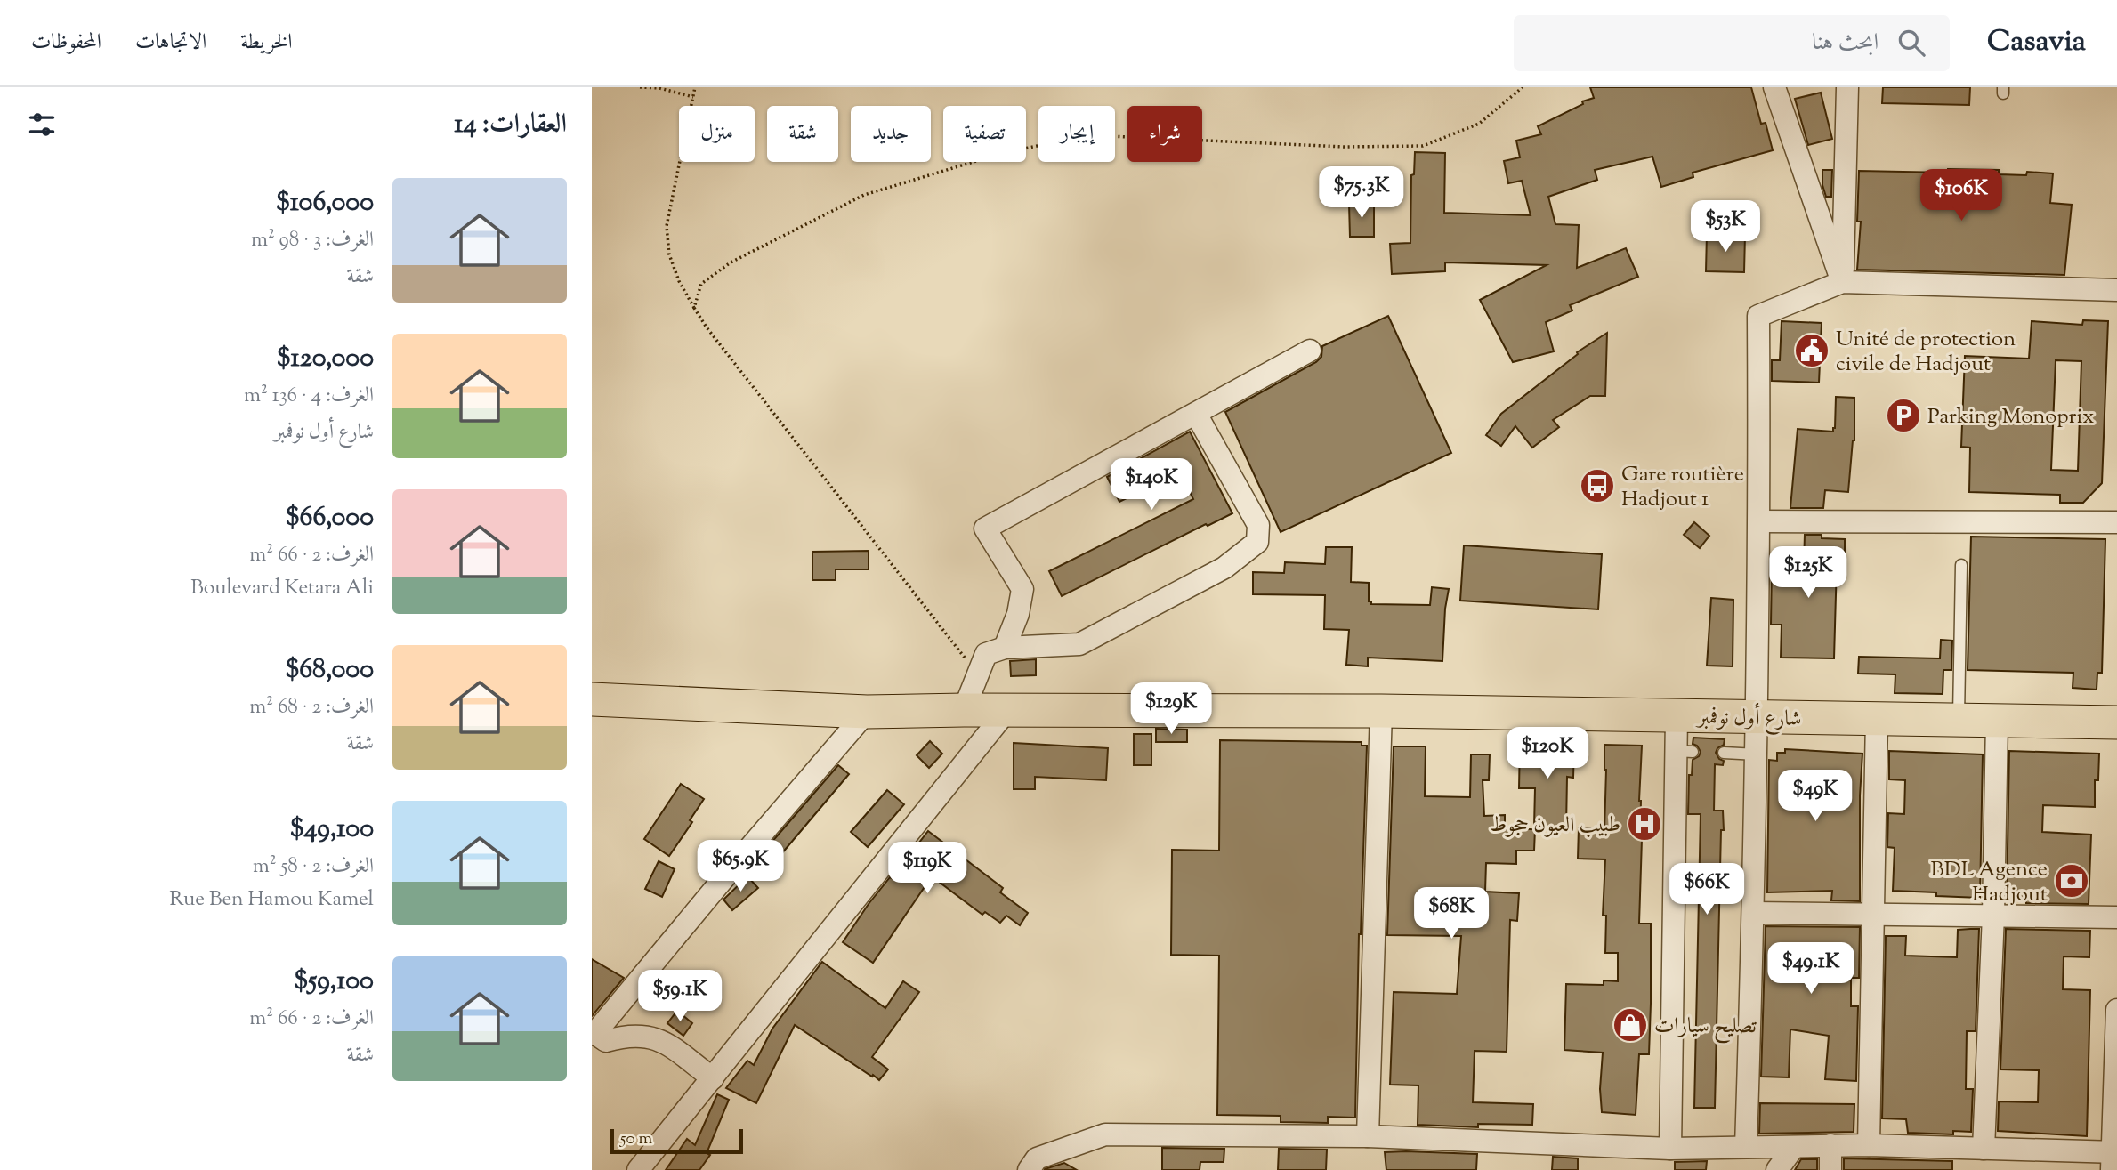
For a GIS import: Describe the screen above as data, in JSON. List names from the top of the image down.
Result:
{
  "streets": {
    "main road": ["شارع أول نوفمبر"]
  },
  "places": {
    "public building": ["Unité de protection civile de Hadjout"],
    "parking": ["Parking Monoprix"],
    "bus stop": ["Gare routière Hadjout 1"],
    "hospital": ["طبيب العيون حجوط"],
    "bank": ["BDL Agence Hadjout"],
    "shop": ["تصليح سيارات"]
  },
  "scale_bar": "50 m",
  "page": {
    "header": "Casavia",
    "search": "ابحث هنا",
    "nav": ["الخريطة", "الاتجاهات", "المحفوظات"],
    "heading": "العقارات: 14",
    "chip": [
      "شراء",
      "إيجار",
      "تصفية",
      "جديد",
      "شقة",
      "منزل"
    ],
    "list": [
      {
        "name": "$106,000",
        "note": "الغرف: 3 · 98 m² · شقة"
      },
      {
        "name": "$120,000",
        "note": "الغرف: 4 · 136 m² · شارع أول نوفمبر"
      },
      {
        "name": "$66,000",
        "note": "الغرف: 2 · 66 m² · Boulevard Ketara Ali"
      },
      {
        "name": "$68,000",
        "note": "الغرف: 2 · 68 m² · شقة"
      },
      {
        "name": "$49,100",
        "note": "الغرف: 2 · 58 m² · Rue Ben Hamou Kamel"
      },
      {
        "name": "$59,100",
        "note": "الغرف: 2 · 66 m² · شقة"
      }
    ],
    "price": [
      "$75.3K",
      "$106K",
      "$53K",
      "$140K",
      "$125K",
      "$129K",
      "$120K",
      "$49K",
      "$65.9K",
      "$119K",
      "$66K",
      "$68K",
      "$49.1K",
      "$59.1K"
    ],
    "scale": "50 m"
  }
}
